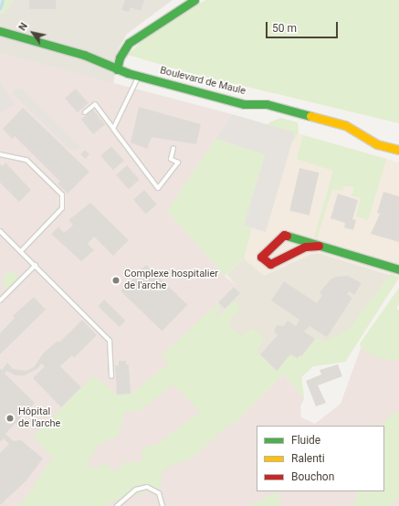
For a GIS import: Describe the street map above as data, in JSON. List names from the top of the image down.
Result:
{
  "streets": {
    "main road": ["Boulevard de Maule"]
  },
  "places": ["Complexe hospitalier de l'arche", "Hôpital de l'arche"],
  "legend": ["Fluide", "Ralenti", "Bouchon"],
  "scale_bar": "50 m",
  "north": "top left"
}
